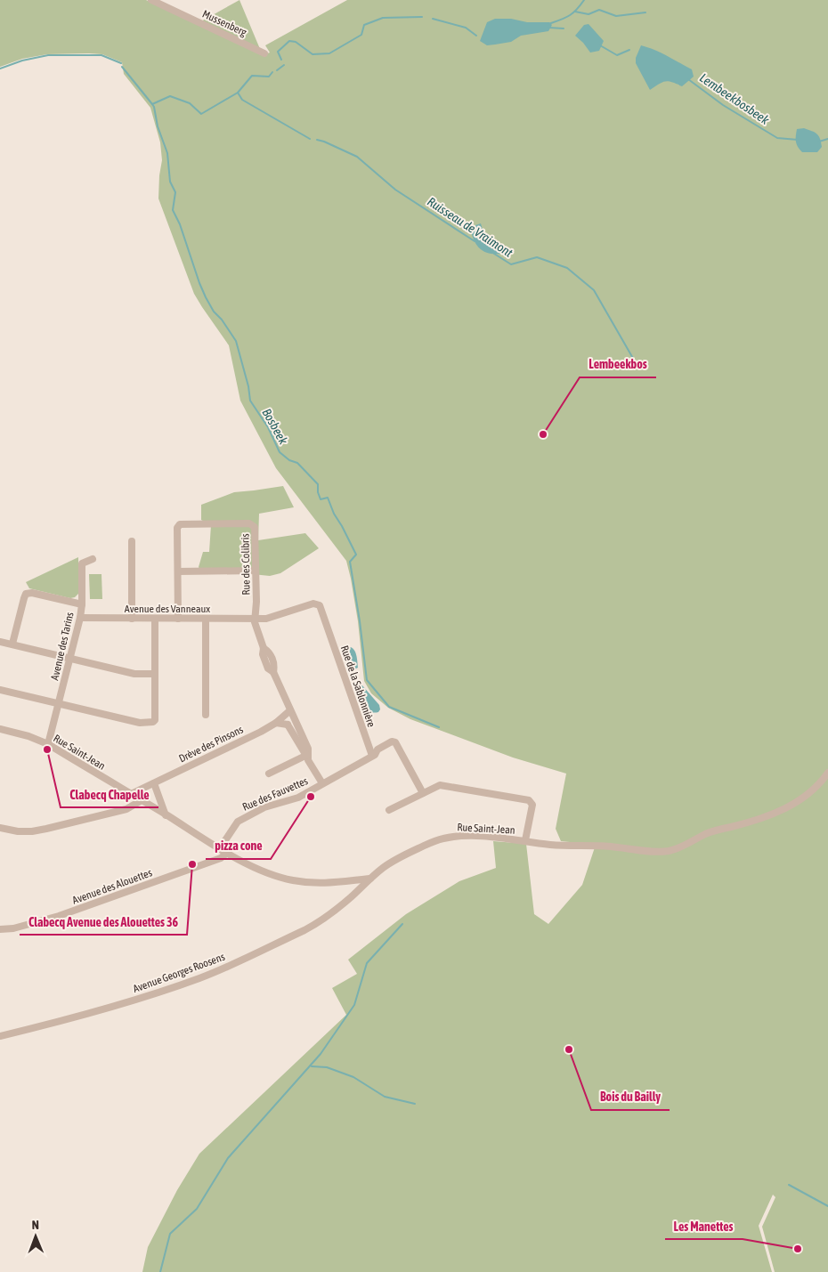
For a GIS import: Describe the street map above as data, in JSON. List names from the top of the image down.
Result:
{
  "streets": {
    "street": [
      "Mussenberg",
      "Rue des Colibris",
      "Avenue des Vanneaux",
      "Avenue des Tarins",
      "Rue de la Sablonnière",
      "Drève des Pinsons",
      "Rue Saint-Jean",
      "Rue des Fauvettes",
      "Avenue des Alouettes",
      "Avenue Georges Roosens"
    ]
  },
  "crossings": [
    ["Rue des Colibris", "Avenue des Vanneaux"],
    ["Rue des Colibris", "Rue de la Sablonnière"],
    ["Rue des Colibris", "Drève des Pinsons"],
    ["Avenue des Vanneaux", "Avenue des Tarins"],
    ["Avenue des Vanneaux", "Rue de la Sablonnière"],
    ["Avenue des Tarins", "Rue Saint-Jean"],
    ["Rue de la Sablonnière", "Rue des Fauvettes"],
    ["Drève des Pinsons", "Rue Saint-Jean"],
    ["Rue Saint-Jean", "Rue des Fauvettes"],
    ["Rue Saint-Jean", "Avenue des Alouettes"],
    ["Rue Saint-Jean", "Avenue Georges Roosens"]
  ],
  "water": ["Lembeekbosbeek", "Ruisseau de Vraimont", "Bosbeek"],
  "places": [
    "Lembeekbos",
    "Clabecq Chapelle",
    "pizza cone",
    "Clabecq Avenue des Alouettes 36",
    "Bois du Bailly",
    "Les Manettes"
  ],
  "north": "top"
}
